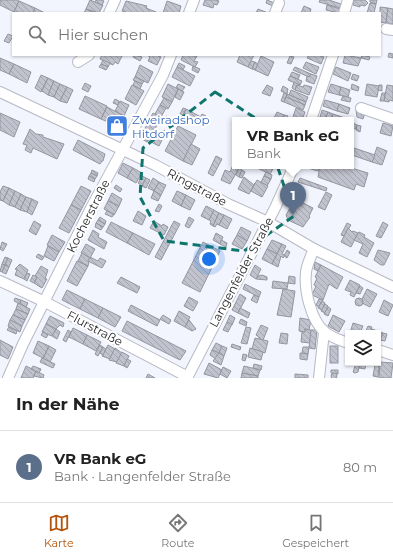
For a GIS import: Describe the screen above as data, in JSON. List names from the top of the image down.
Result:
{
  "streets": {
    "street": [
      "Ringstraße",
      "Kocherstraße",
      "Langenfelder Straße",
      "Flurstraße"
    ]
  },
  "crossings": [
    ["Ringstraße", "Kocherstraße"],
    ["Ringstraße", "Langenfelder Straße"],
    ["Kocherstraße", "Flurstraße"],
    ["Langenfelder Straße", "Flurstraße"]
  ],
  "places": {
    "shop": ["Zweiradshop Hitdorf"]
  },
  "page": {
    "search": "Hier suchen",
    "popup": ["VR Bank eG", "Bank"],
    "pins": "1",
    "heading": "In der Nähe",
    "list": [
      {
        "mark": "1",
        "name": "VR Bank eG",
        "note": "Bank · Langenfelder Straße",
        "value": "80 m"
      }
    ],
    "nav": ["Karte", "Route", "Gespeichert"]
  }
}
